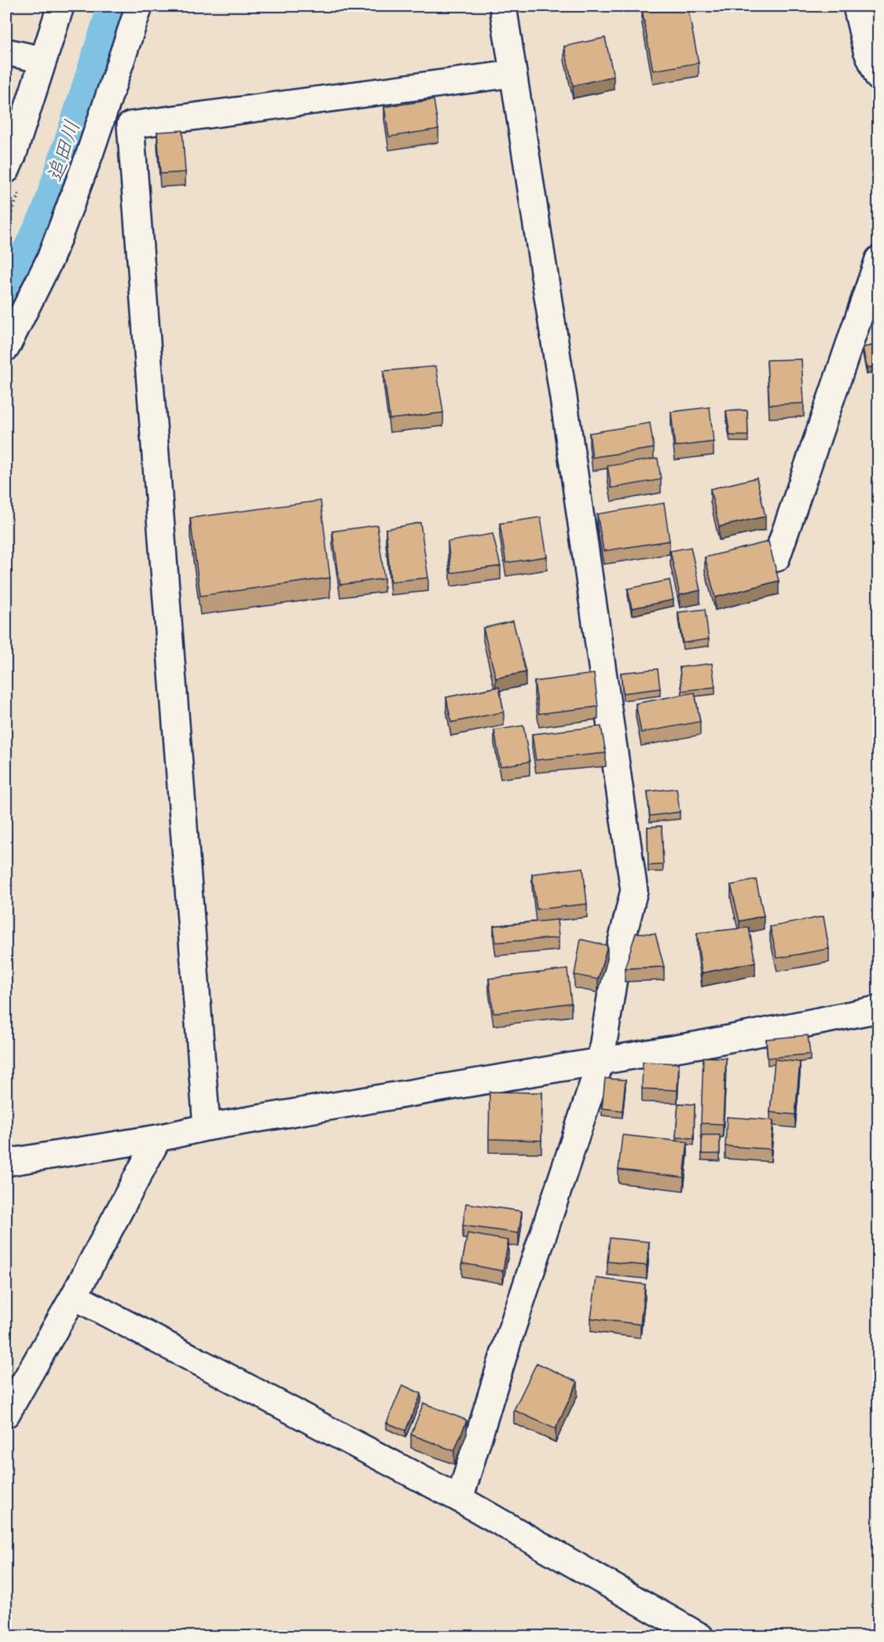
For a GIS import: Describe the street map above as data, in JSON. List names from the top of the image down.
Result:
{
  "water": ["追田川"]
}
